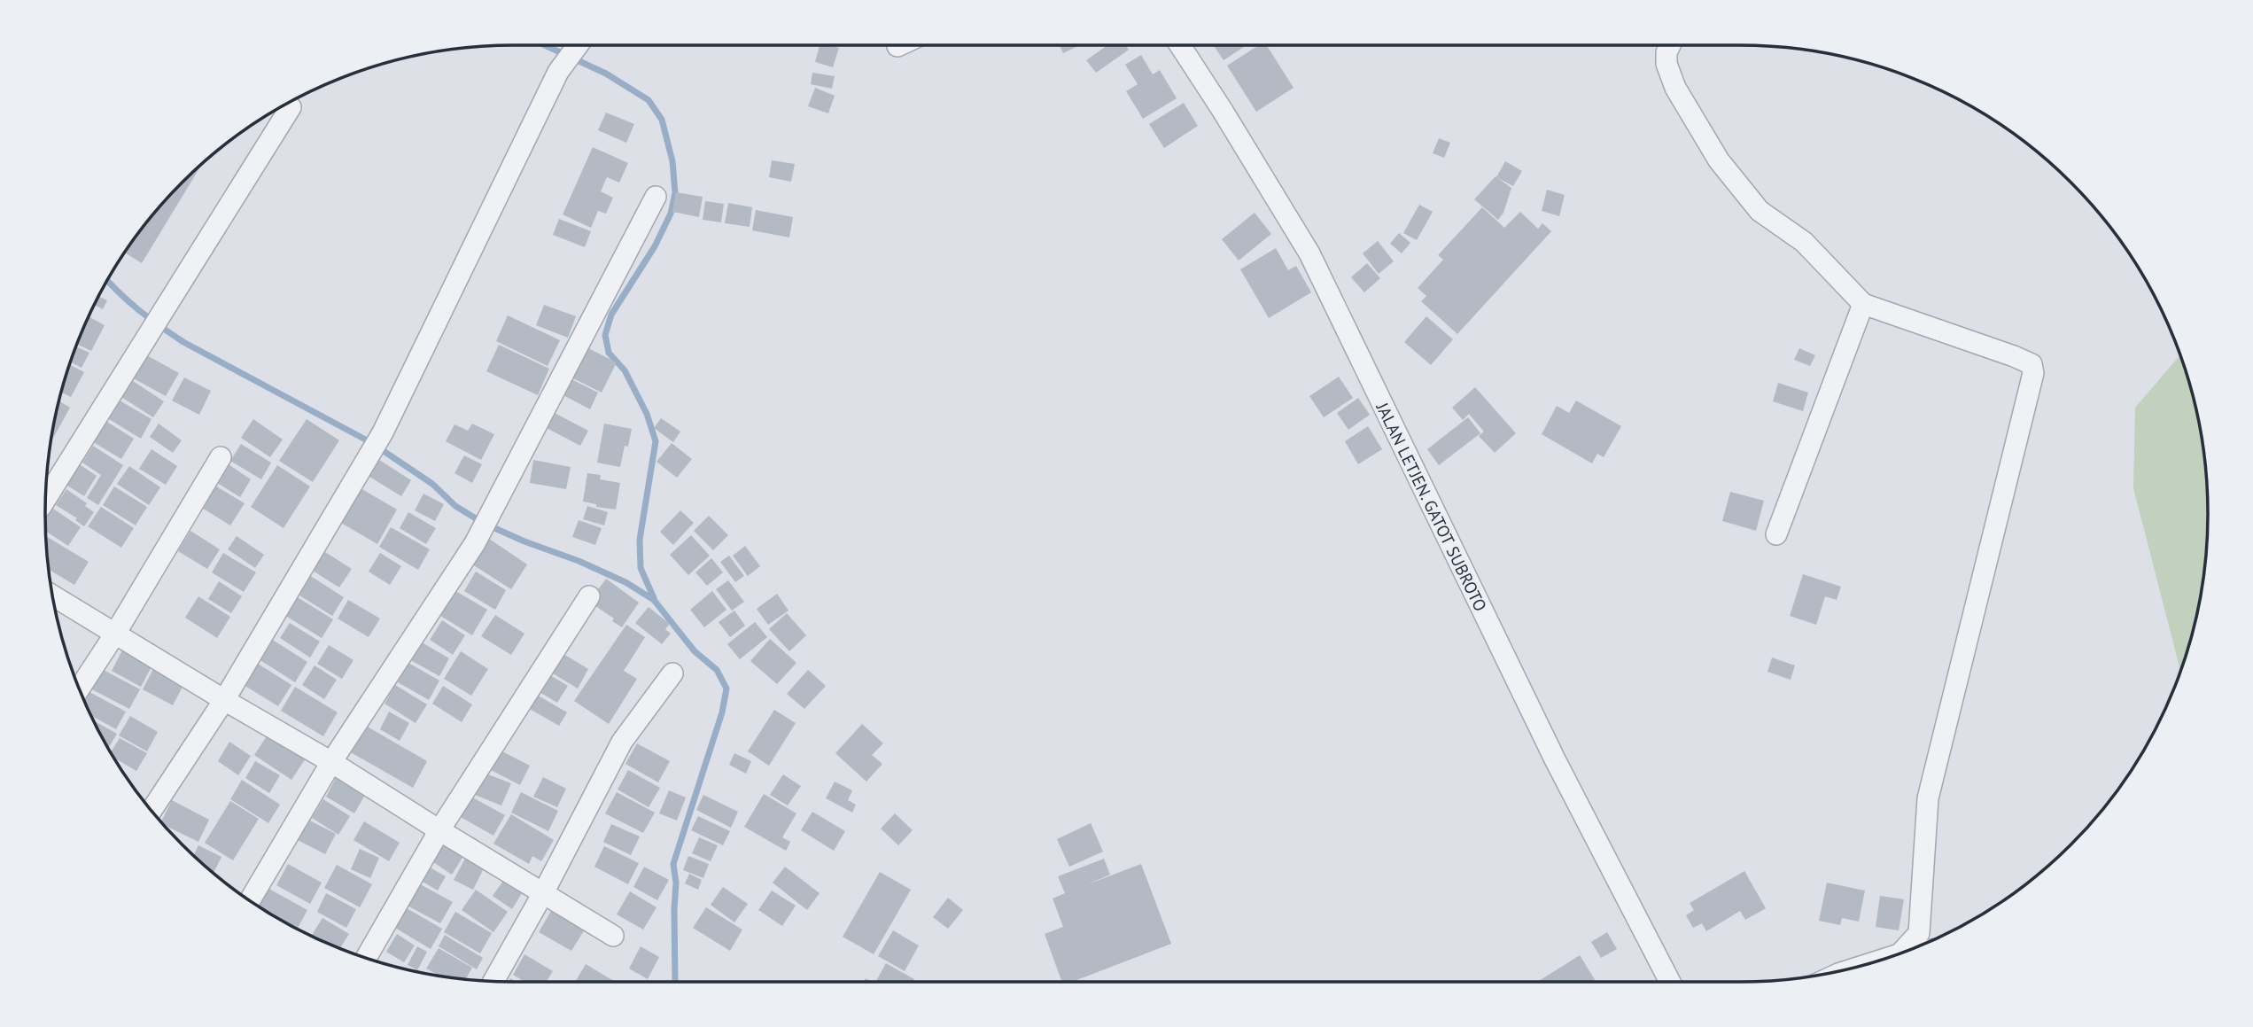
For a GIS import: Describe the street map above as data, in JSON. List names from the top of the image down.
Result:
{
  "streets": {
    "street": ["JALAN LETJEN. GATOT SUBROTO"]
  }
}
